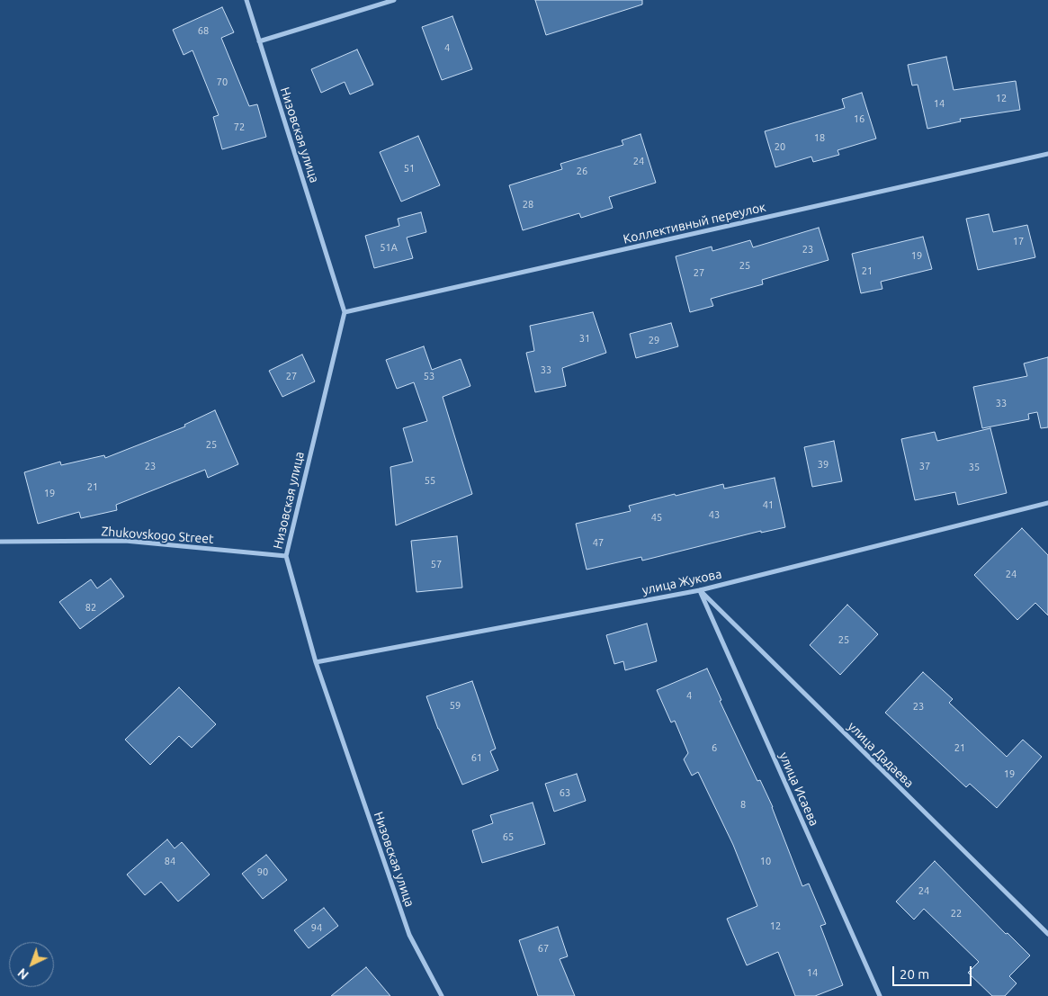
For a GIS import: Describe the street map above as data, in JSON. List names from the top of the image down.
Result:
{
  "streets": {
    "street": [
      "Низовская улица",
      "Коллективный переулок",
      "Zhukovskogo Street",
      "улица Жукова",
      "улица Дадаева",
      "улица Исаева"
    ]
  },
  "crossings": [
    ["Низовская улица", "Коллективный переулок"],
    ["Низовская улица", "Zhukovskogo Street"],
    ["Низовская улица", "улица Жукова"],
    ["улица Жукова", "улица Дадаева"],
    ["улица Жукова", "улица Исаева"],
    ["улица Дадаева", "улица Исаева"]
  ],
  "house_numbers": [
    "68",
    "4",
    "70",
    "12",
    "14",
    "16",
    "72",
    "18",
    "20",
    "24",
    "51",
    "26",
    "28",
    "17",
    "51А",
    "23",
    "19",
    "25",
    "21",
    "27",
    "31",
    "29",
    "33",
    "27",
    "53",
    "33",
    "25",
    "39",
    "23",
    "37",
    "35",
    "55",
    "21",
    "19",
    "41",
    "43",
    "45",
    "47",
    "57",
    "24",
    "82",
    "25",
    "4",
    "59",
    "23",
    "6",
    "21",
    "61",
    "19",
    "63",
    "8",
    "65",
    "84",
    "10",
    "90",
    "24",
    "22",
    "12",
    "94",
    "67",
    "14"
  ],
  "scale_bar": "20 m",
  "north": "bottom left"
}
